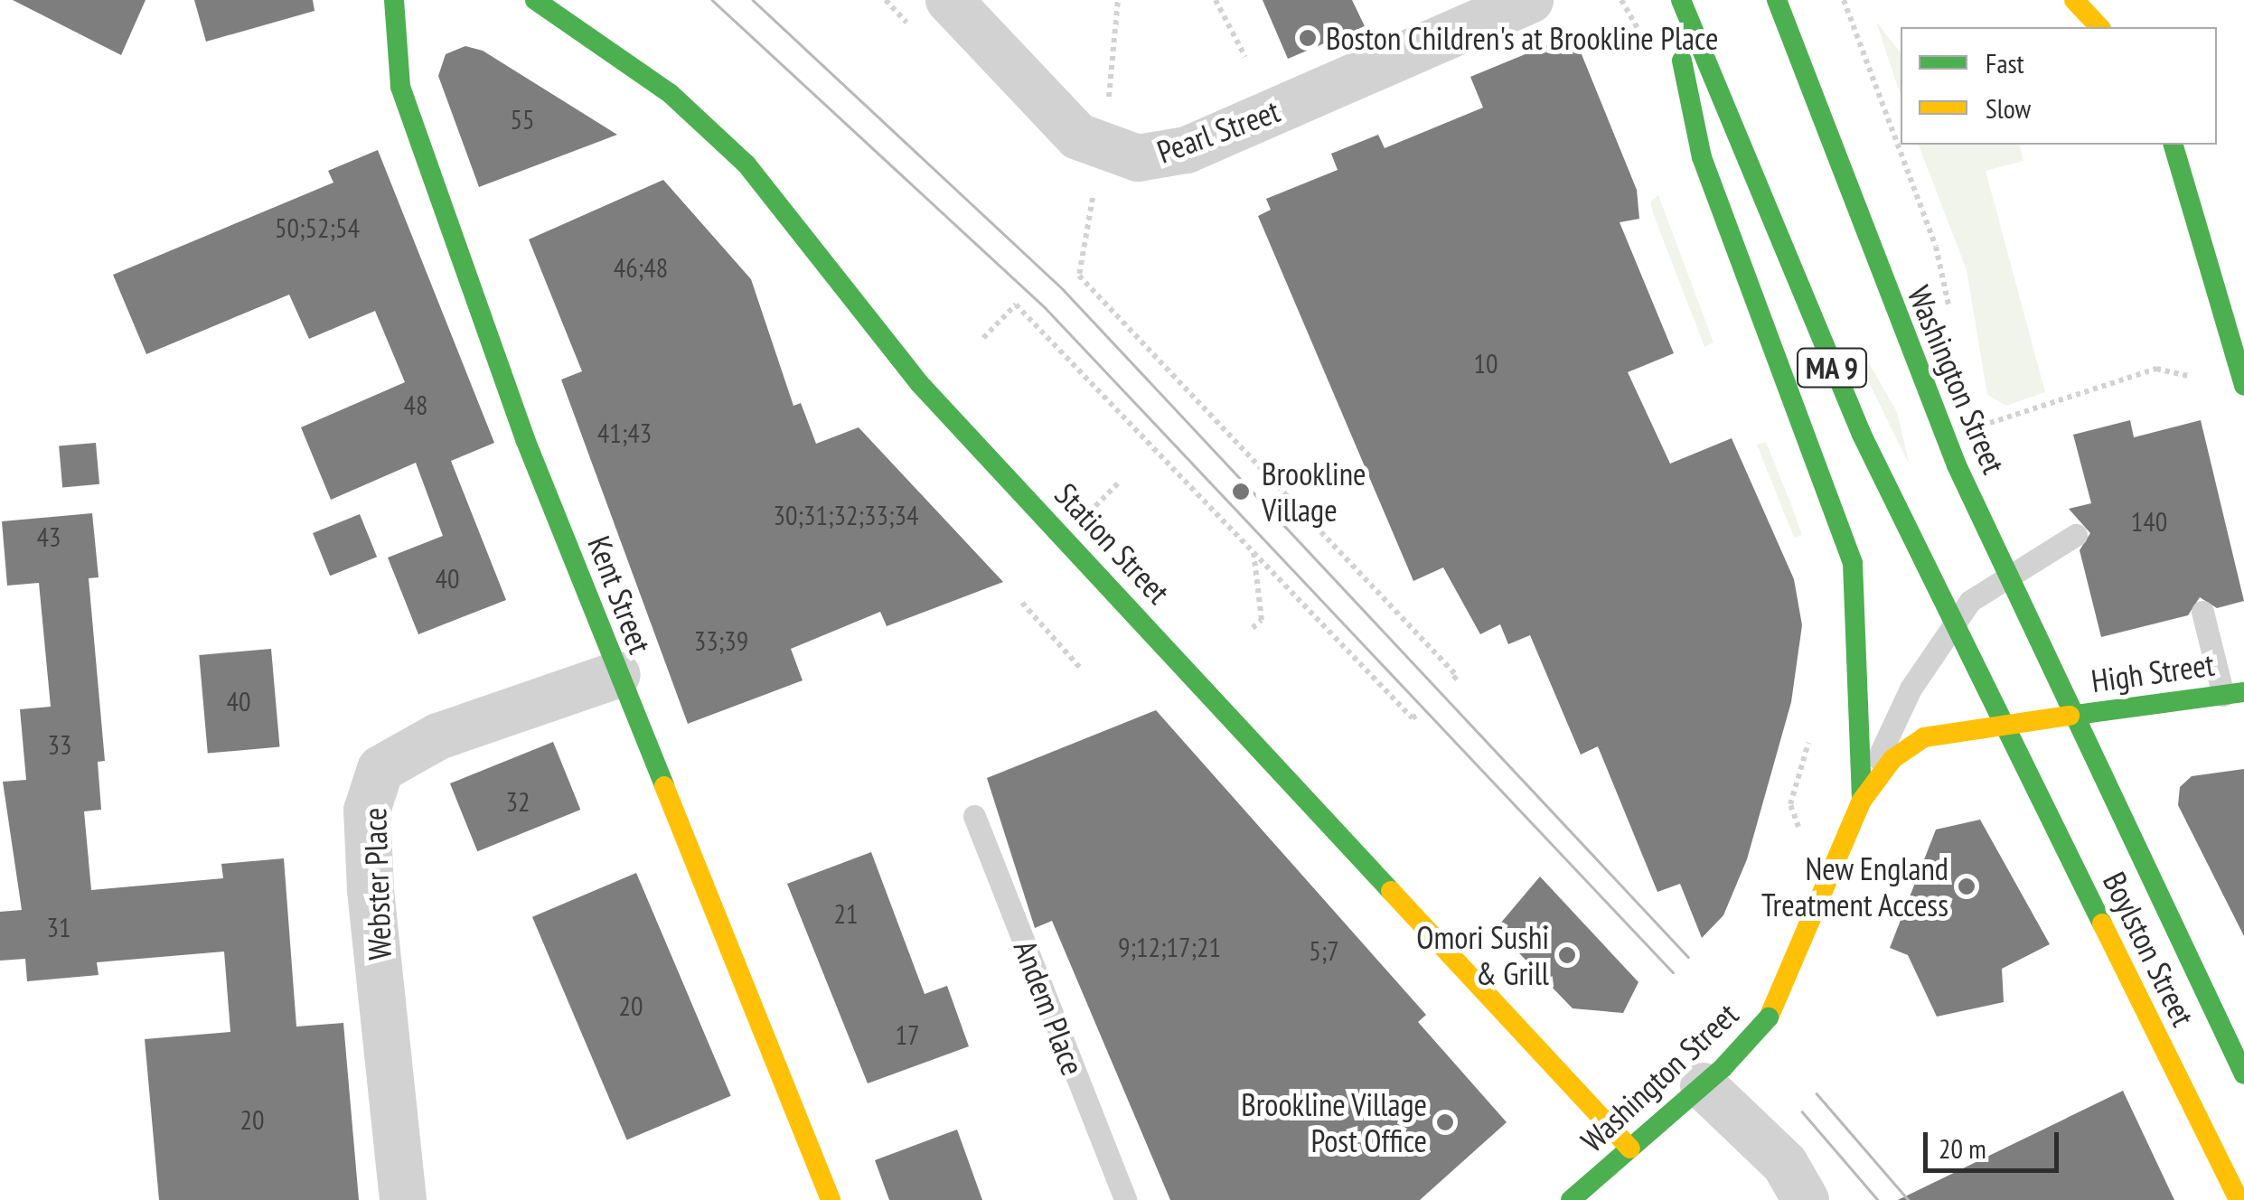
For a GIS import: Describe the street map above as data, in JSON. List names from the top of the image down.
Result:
{
  "streets": {
    "main road": [
      "MA 9",
      "Washington Street",
      "Station Street",
      "Kent Street",
      "High Street",
      "Boylston Street"
    ],
    "street": ["Pearl Street", "Webster Place"],
    "lane": ["Andem Place"]
  },
  "crossings": [
    ["MA 9", "Washington Street"],
    ["MA 9", "Boylston Street"],
    ["Washington Street", "Station Street"],
    ["Washington Street", "High Street"],
    ["Washington Street", "Boylston Street"],
    ["Kent Street", "Webster Place"],
    ["High Street", "Boylston Street"]
  ],
  "places": [
    "Boston Children's at Brookline Place",
    "Brookline Village",
    "New England Treatment Access",
    "Omori Sushi & Grill",
    "Brookline Village Post Office"
  ],
  "house_numbers": [
    "55",
    "50;52;54",
    "46;48",
    "10",
    "48",
    "41;43",
    "30;31;32;33;34",
    "140",
    "43",
    "40",
    "33;39",
    "40",
    "33",
    "32",
    "21",
    "31",
    "9;12;17;21",
    "5;7",
    "20",
    "17",
    "20"
  ],
  "legend": ["Fast", "Slow"],
  "scale_bar": "20 m"
}
